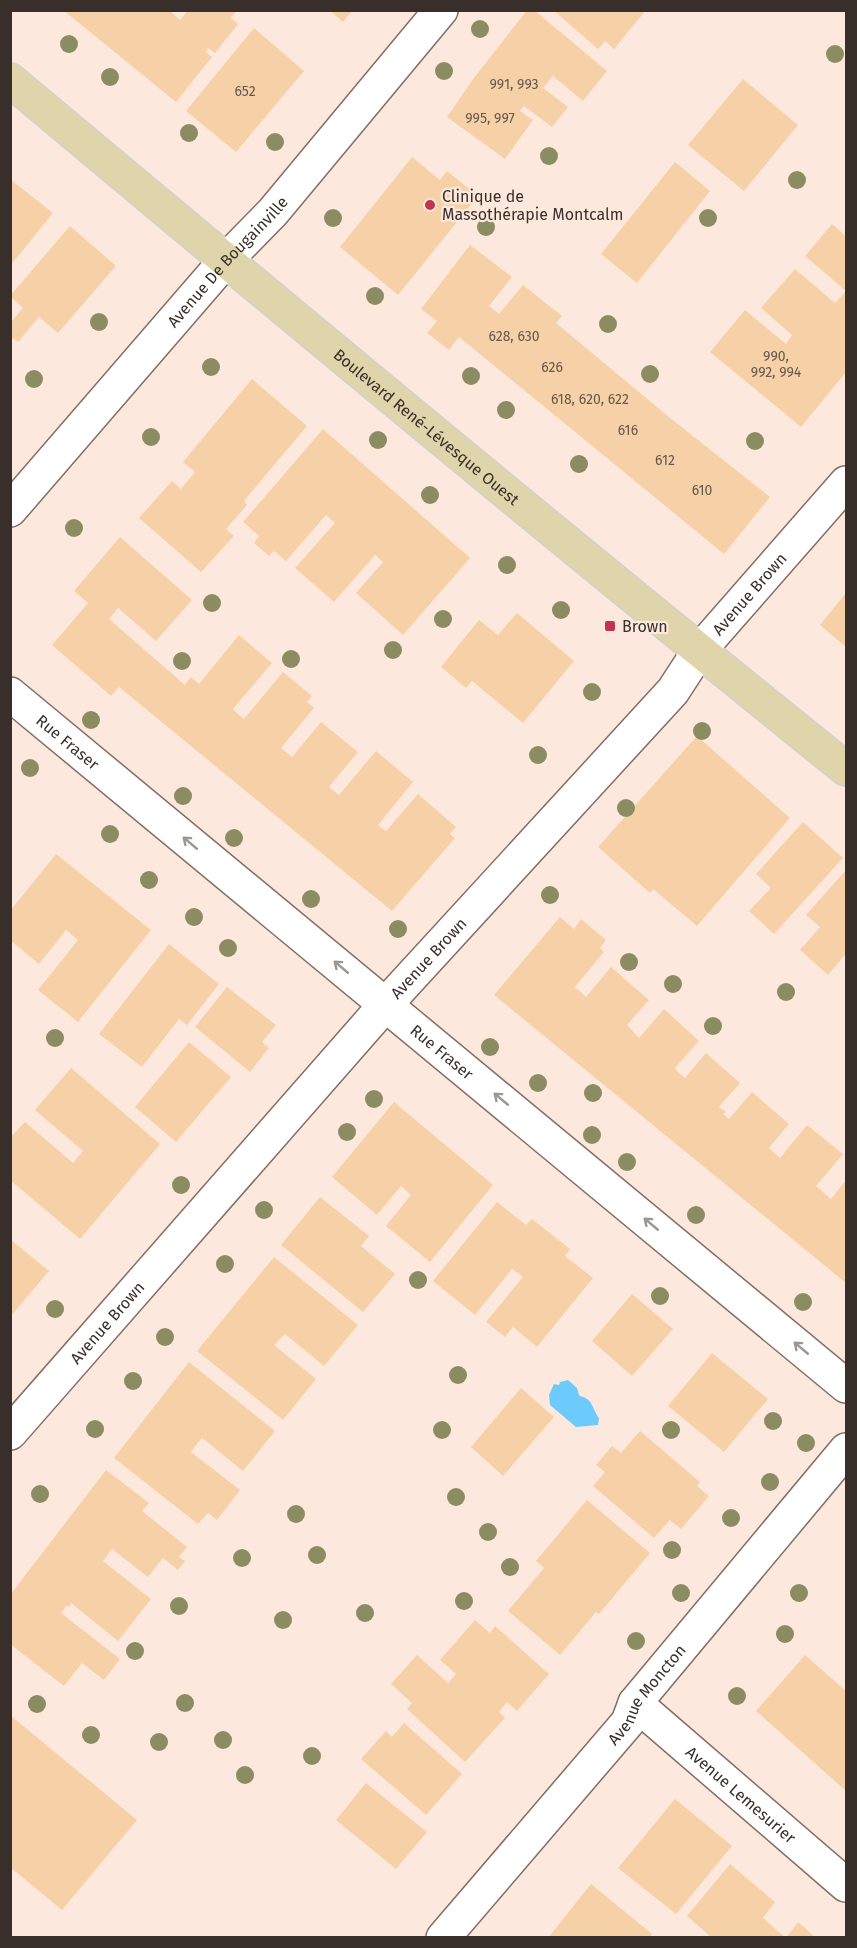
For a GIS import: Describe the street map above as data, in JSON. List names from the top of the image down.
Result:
{
  "streets": {
    "main road": ["Boulevard René-Lévesque Ouest"],
    "street": [
      "Avenue De Bougainville",
      "Avenue Brown",
      "Rue Fraser",
      "Avenue Moncton",
      "Avenue Lemesurier"
    ]
  },
  "crossings": [
    ["Avenue De Bougainville", "Boulevard René-Lévesque Ouest"],
    ["Boulevard René-Lévesque Ouest", "Avenue Brown"],
    ["Avenue Brown", "Rue Fraser"],
    ["Avenue Moncton", "Avenue Lemesurier"]
  ],
  "one_way": ["Rue Fraser"],
  "places": {
    "other": ["Clinique de Massothérapie Montcalm"],
    "transit": ["Brown"]
  },
  "house_numbers": [
    "991, 993",
    "652",
    "995, 997",
    "628, 630",
    "990, 992, 994",
    "626",
    "618, 620, 622",
    "616",
    "612",
    "610"
  ]
}
